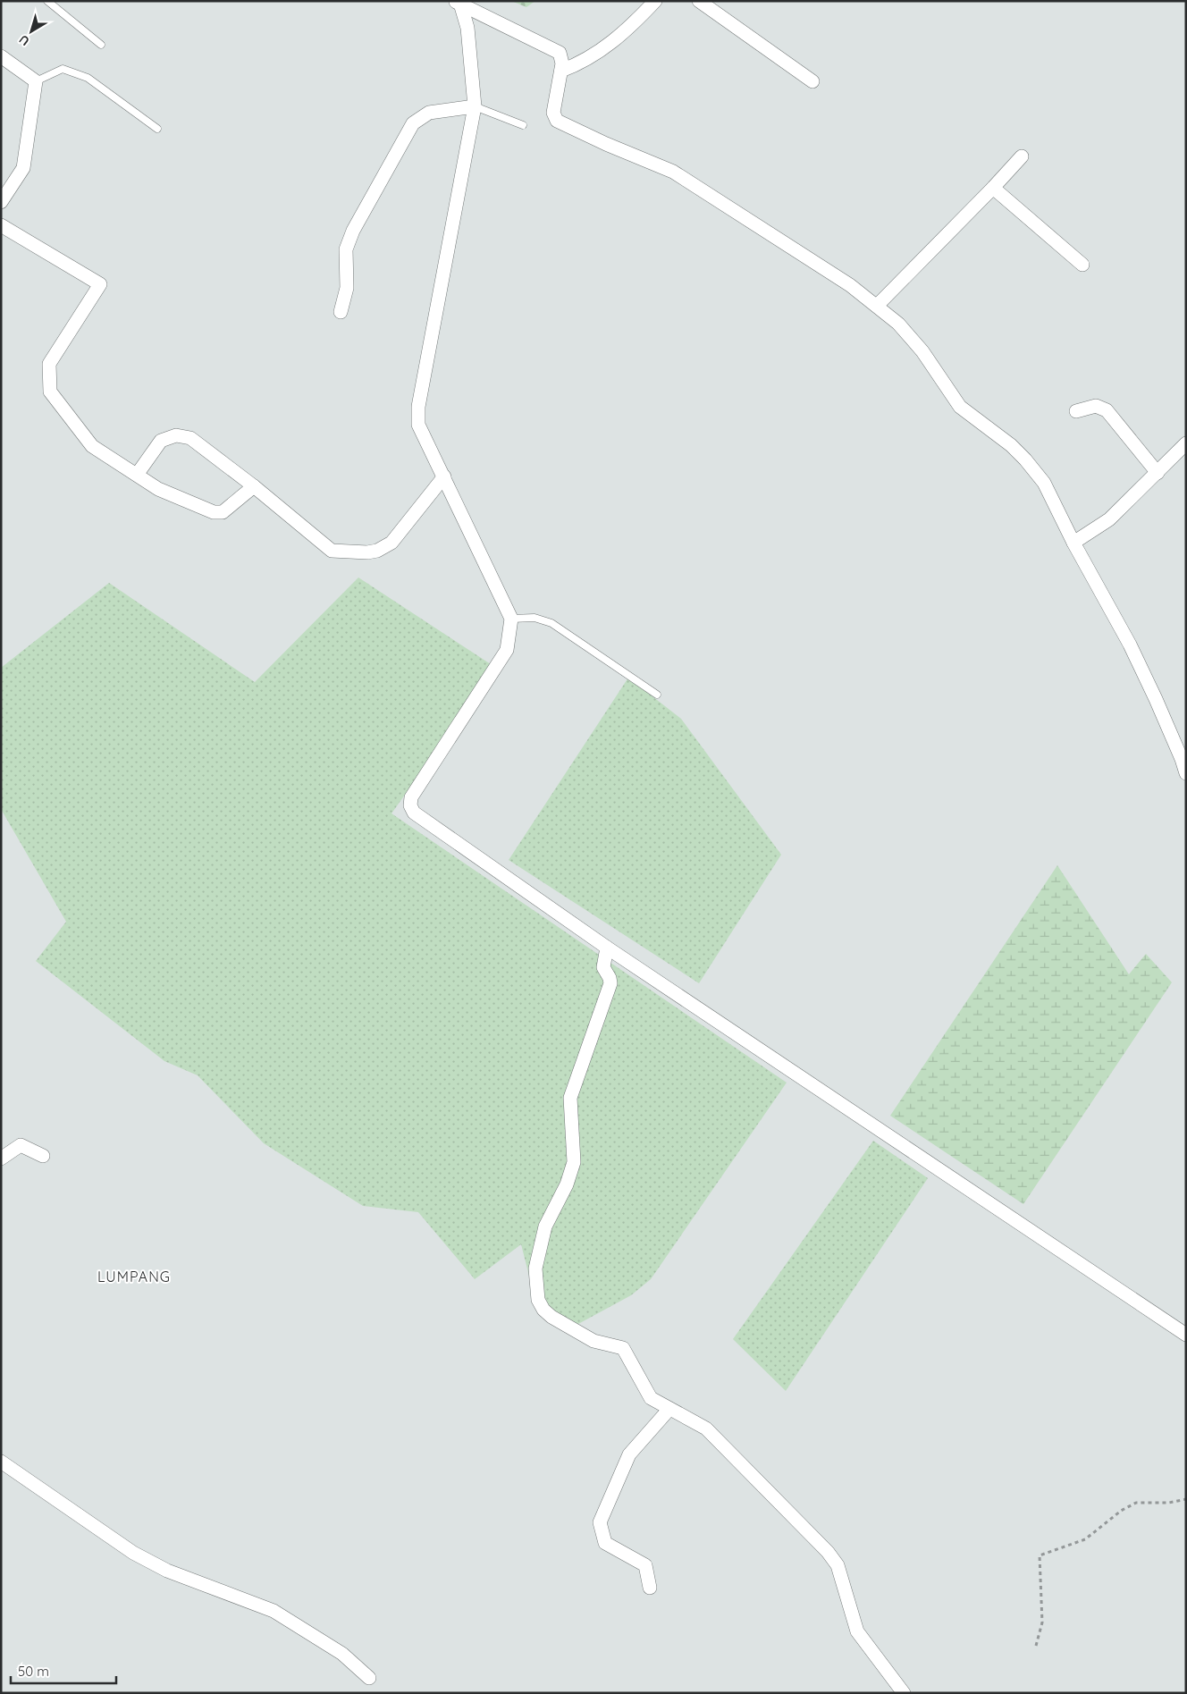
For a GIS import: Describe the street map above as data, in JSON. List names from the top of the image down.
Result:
{
  "districts": ["LUMPANG"],
  "scale_bar": "50 m",
  "north": "bottom left"
}
